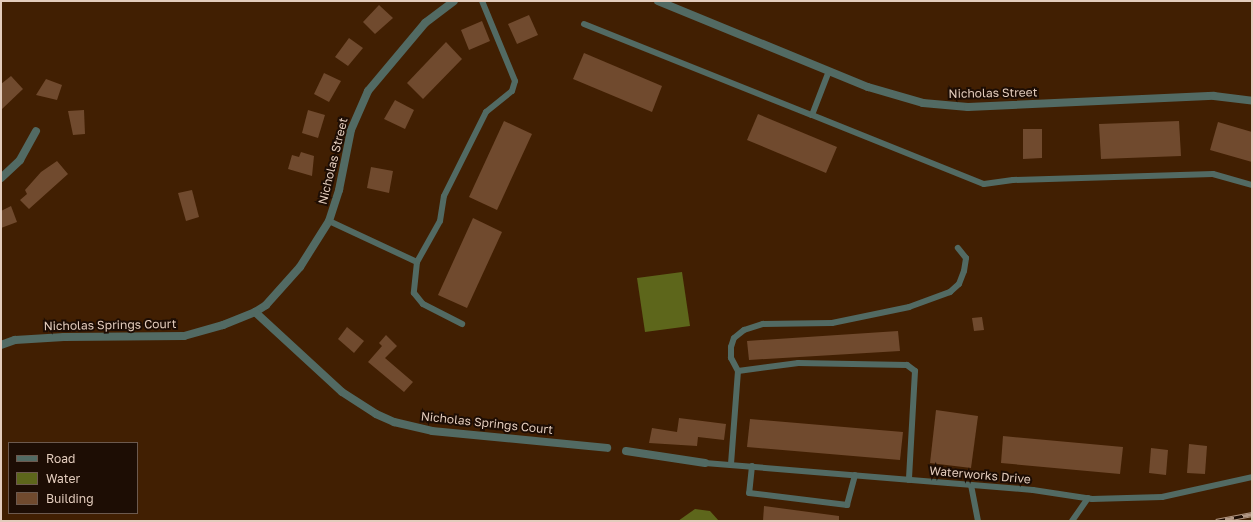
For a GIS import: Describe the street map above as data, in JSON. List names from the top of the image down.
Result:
{
  "streets": {
    "street": ["Nicholas Street", "Nicholas Springs Court"],
    "lane": ["Waterworks Drive"]
  },
  "crossings": [
    ["Nicholas Street", "Nicholas Springs Court"]
  ],
  "legend": ["Road", "Water", "Building"]
}
